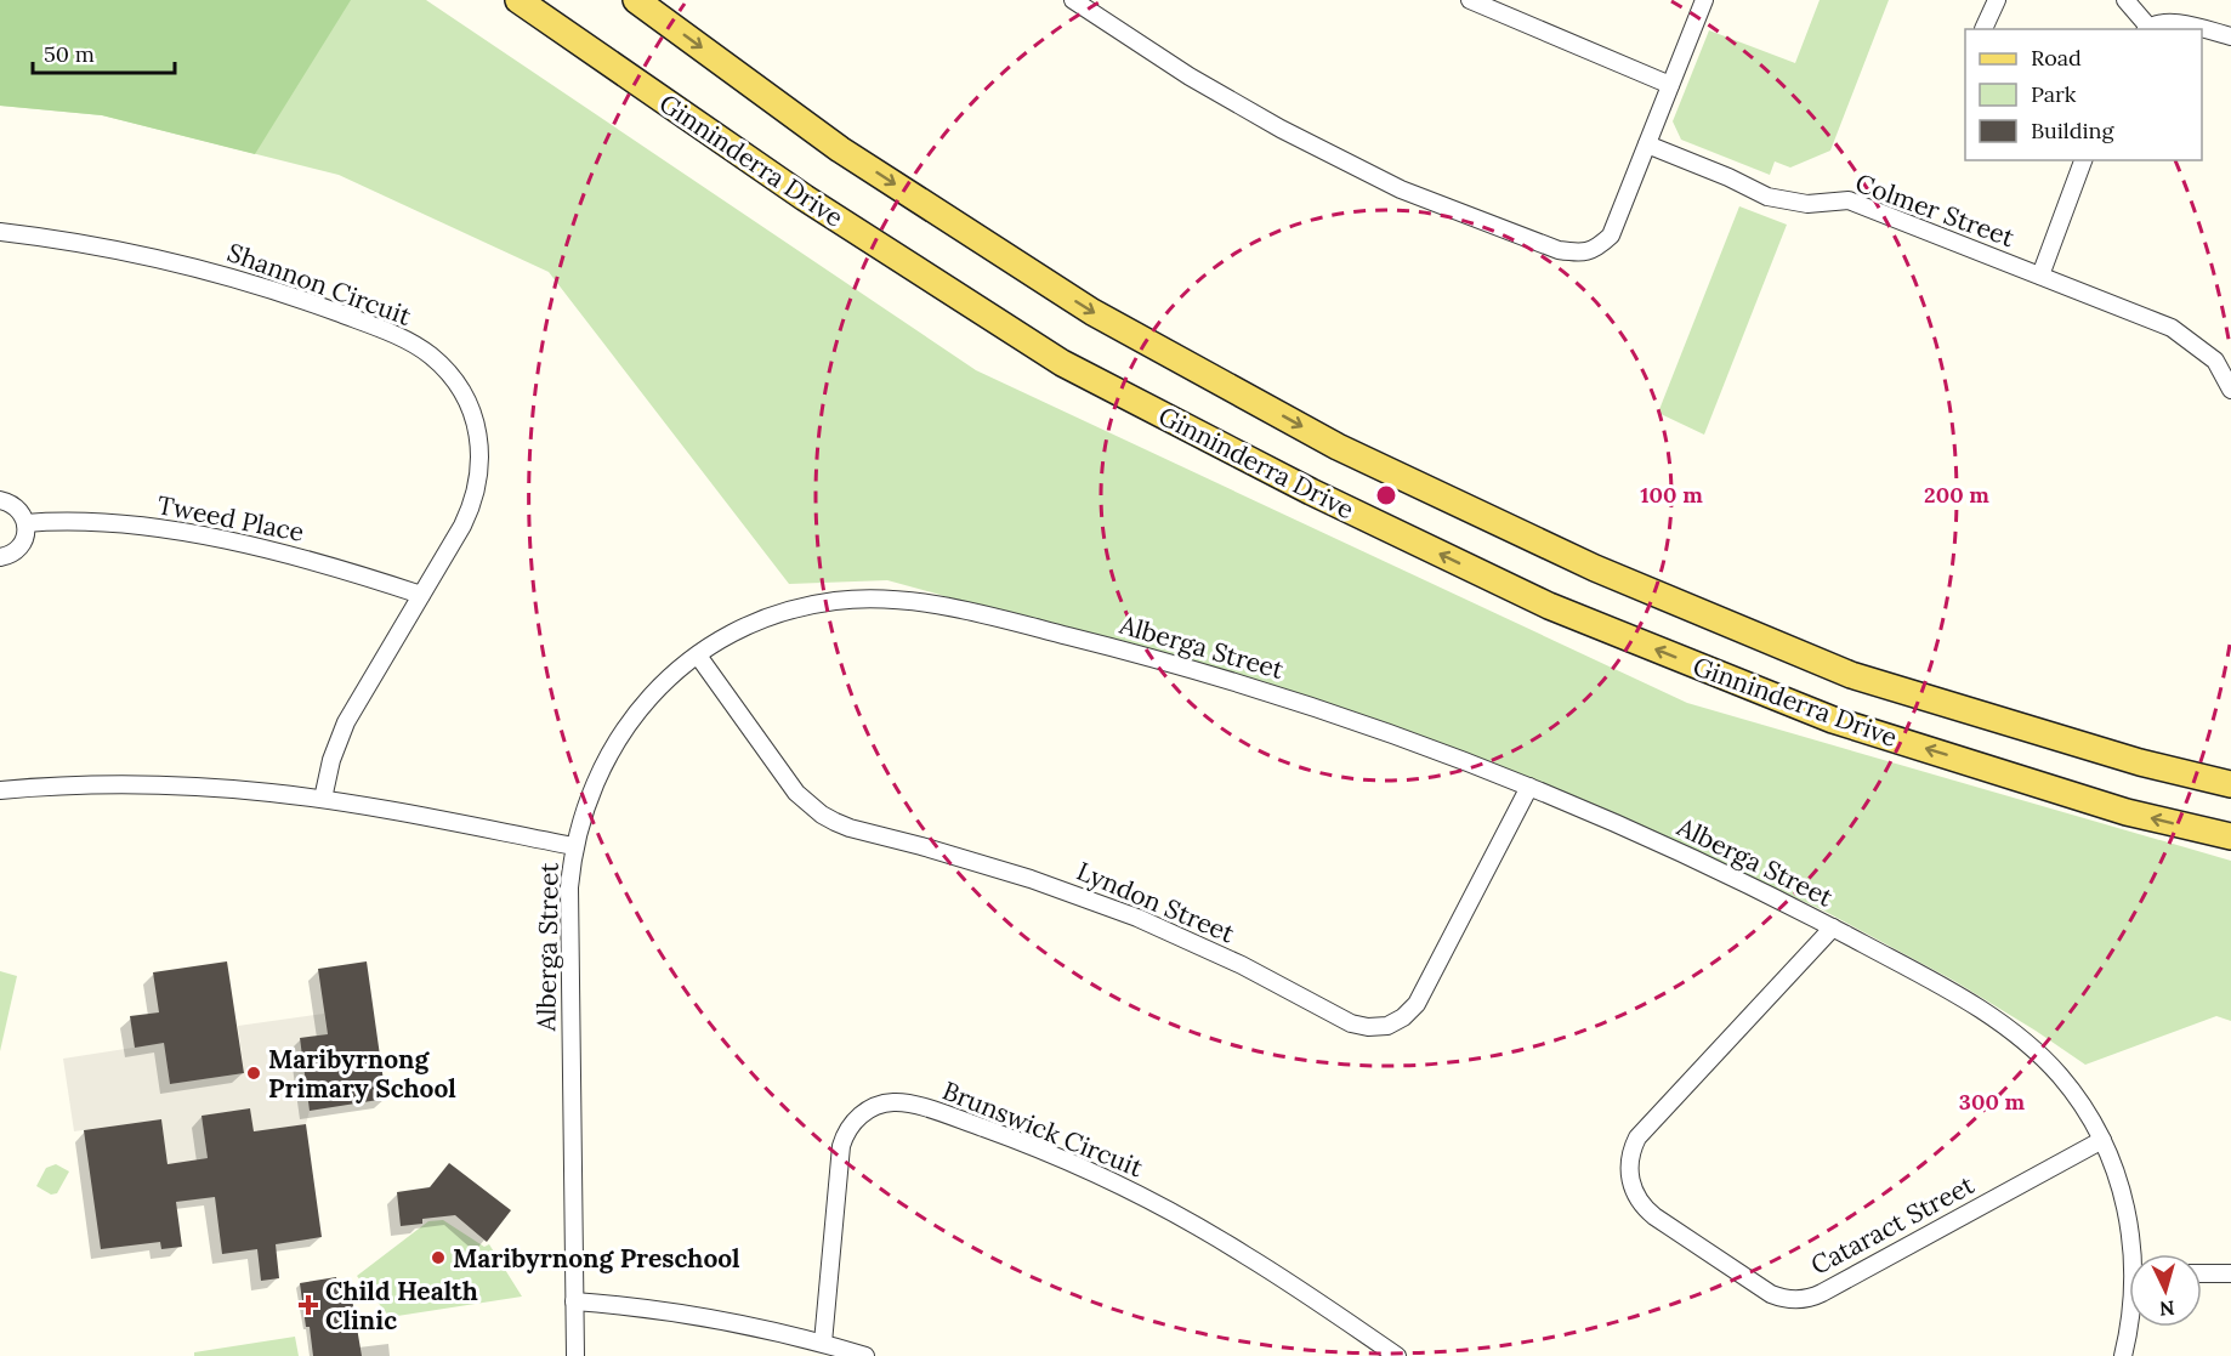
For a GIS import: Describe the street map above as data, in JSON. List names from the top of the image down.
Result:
{
  "streets": {
    "main road": ["Ginninderra Drive"],
    "street": [
      "Colmer Street",
      "Shannon Circuit",
      "Tweed Place",
      "Alberga Street",
      "Lyndon Street",
      "Brunswick Circuit",
      "Cataract Street"
    ]
  },
  "crossings": [
    ["Shannon Circuit", "Tweed Place"],
    ["Alberga Street", "Lyndon Street"],
    ["Alberga Street", "Cataract Street"]
  ],
  "places": {
    "other": ["Maribyrnong Primary School", "Maribyrnong Preschool"],
    "health": ["Child Health Clinic"]
  },
  "legend": ["Road", "Park", "Building"],
  "scale_bar": "50 m",
  "north": "bottom",
  "rings": ["100 m", "200 m", "300 m"]
}
